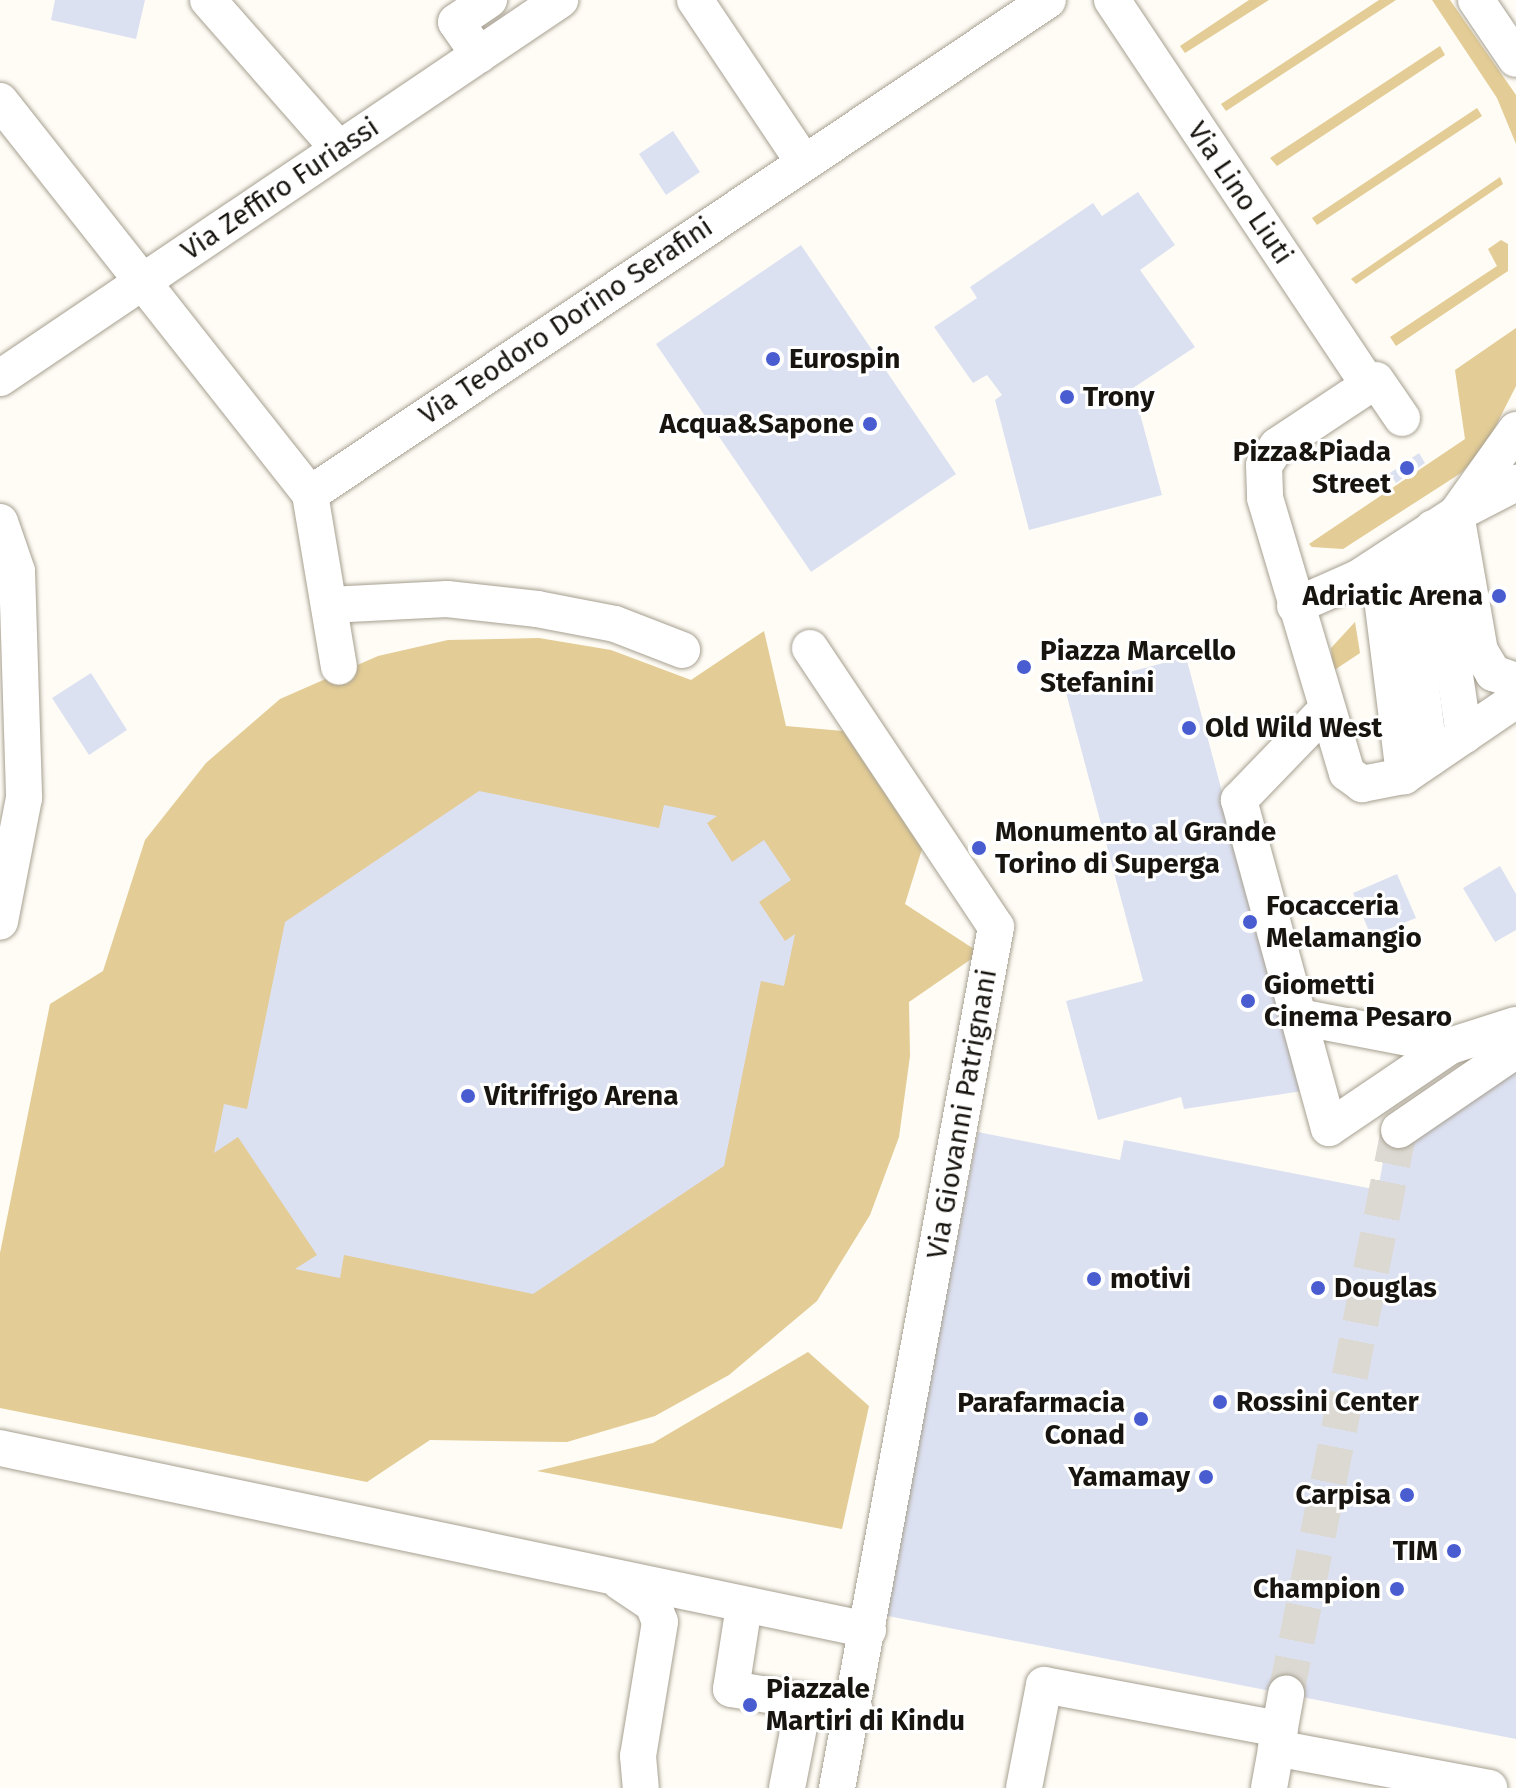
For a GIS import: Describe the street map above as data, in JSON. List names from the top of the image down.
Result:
{
  "streets": {
    "street": [
      "Via Zeffiro Furiassi",
      "Via Lino Liuti",
      "Via Teodoro Dorino Serafini",
      "Via Giovanni Patrignani"
    ]
  },
  "places": [
    "Eurospin",
    "Trony",
    "Acqua&Sapone",
    "Pizza&Piada Street",
    "Adriatic Arena",
    "Piazza Marcello Stefanini",
    "Old Wild West",
    "Monumento al Grande Torino di Superga",
    "Focacceria Melamangio",
    "Giometti Cinema Pesaro",
    "Vitrifrigo Arena",
    "motivi",
    "Douglas",
    "Rossini Center",
    "Parafarmacia Conad",
    "Yamamay",
    "Carpisa",
    "TIM",
    "Champion",
    "Piazzale Martiri di Kindu"
  ]
}
